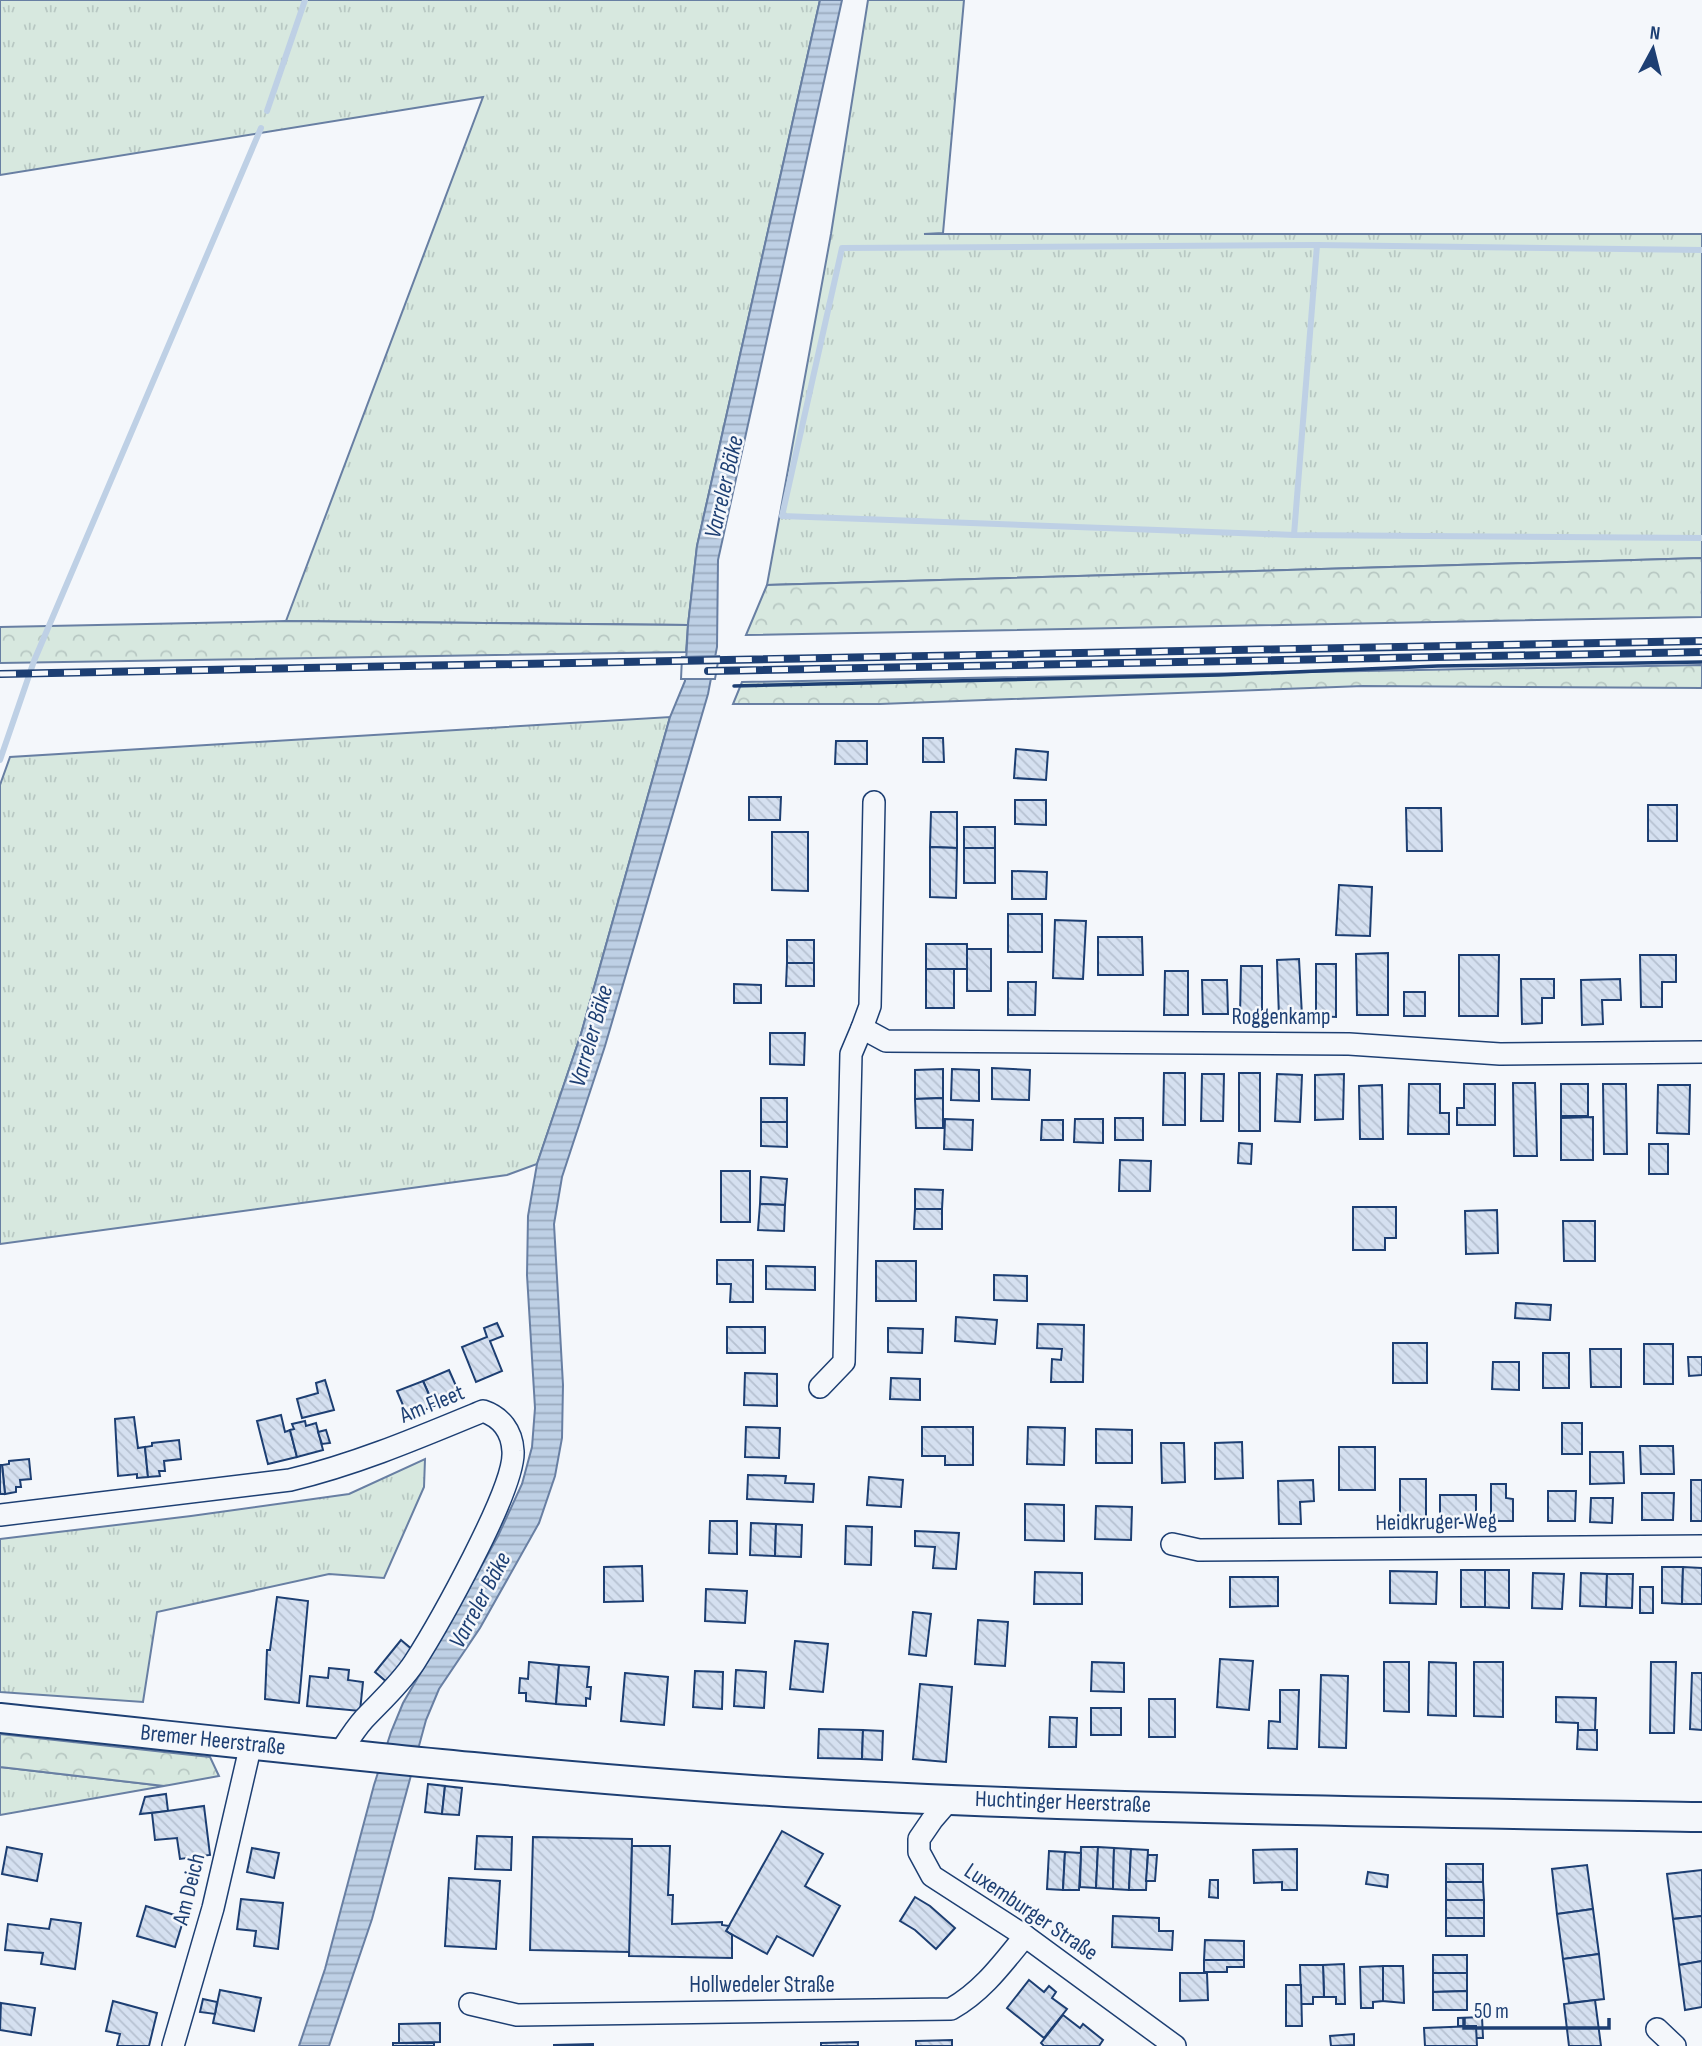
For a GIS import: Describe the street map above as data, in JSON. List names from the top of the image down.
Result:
{
  "streets": {
    "main road": ["Bremer Heerstraße", "Huchtinger Heerstraße"],
    "street": [
      "Roggenkamp",
      "Am Fleet",
      "Heidkruger Weg",
      "Am Deich",
      "Luxemburger Straße",
      "Hollwedeler Straße"
    ]
  },
  "crossings": [
    ["Am Fleet", "Bremer Heerstraße"],
    ["Bremer Heerstraße", "Huchtinger Heerstraße"],
    ["Bremer Heerstraße", "Am Deich"],
    ["Huchtinger Heerstraße", "Luxemburger Straße"],
    ["Luxemburger Straße", "Hollwedeler Straße"]
  ],
  "water": ["Varreler Bäke"],
  "scale_bar": "50 m",
  "north": "top"
}
